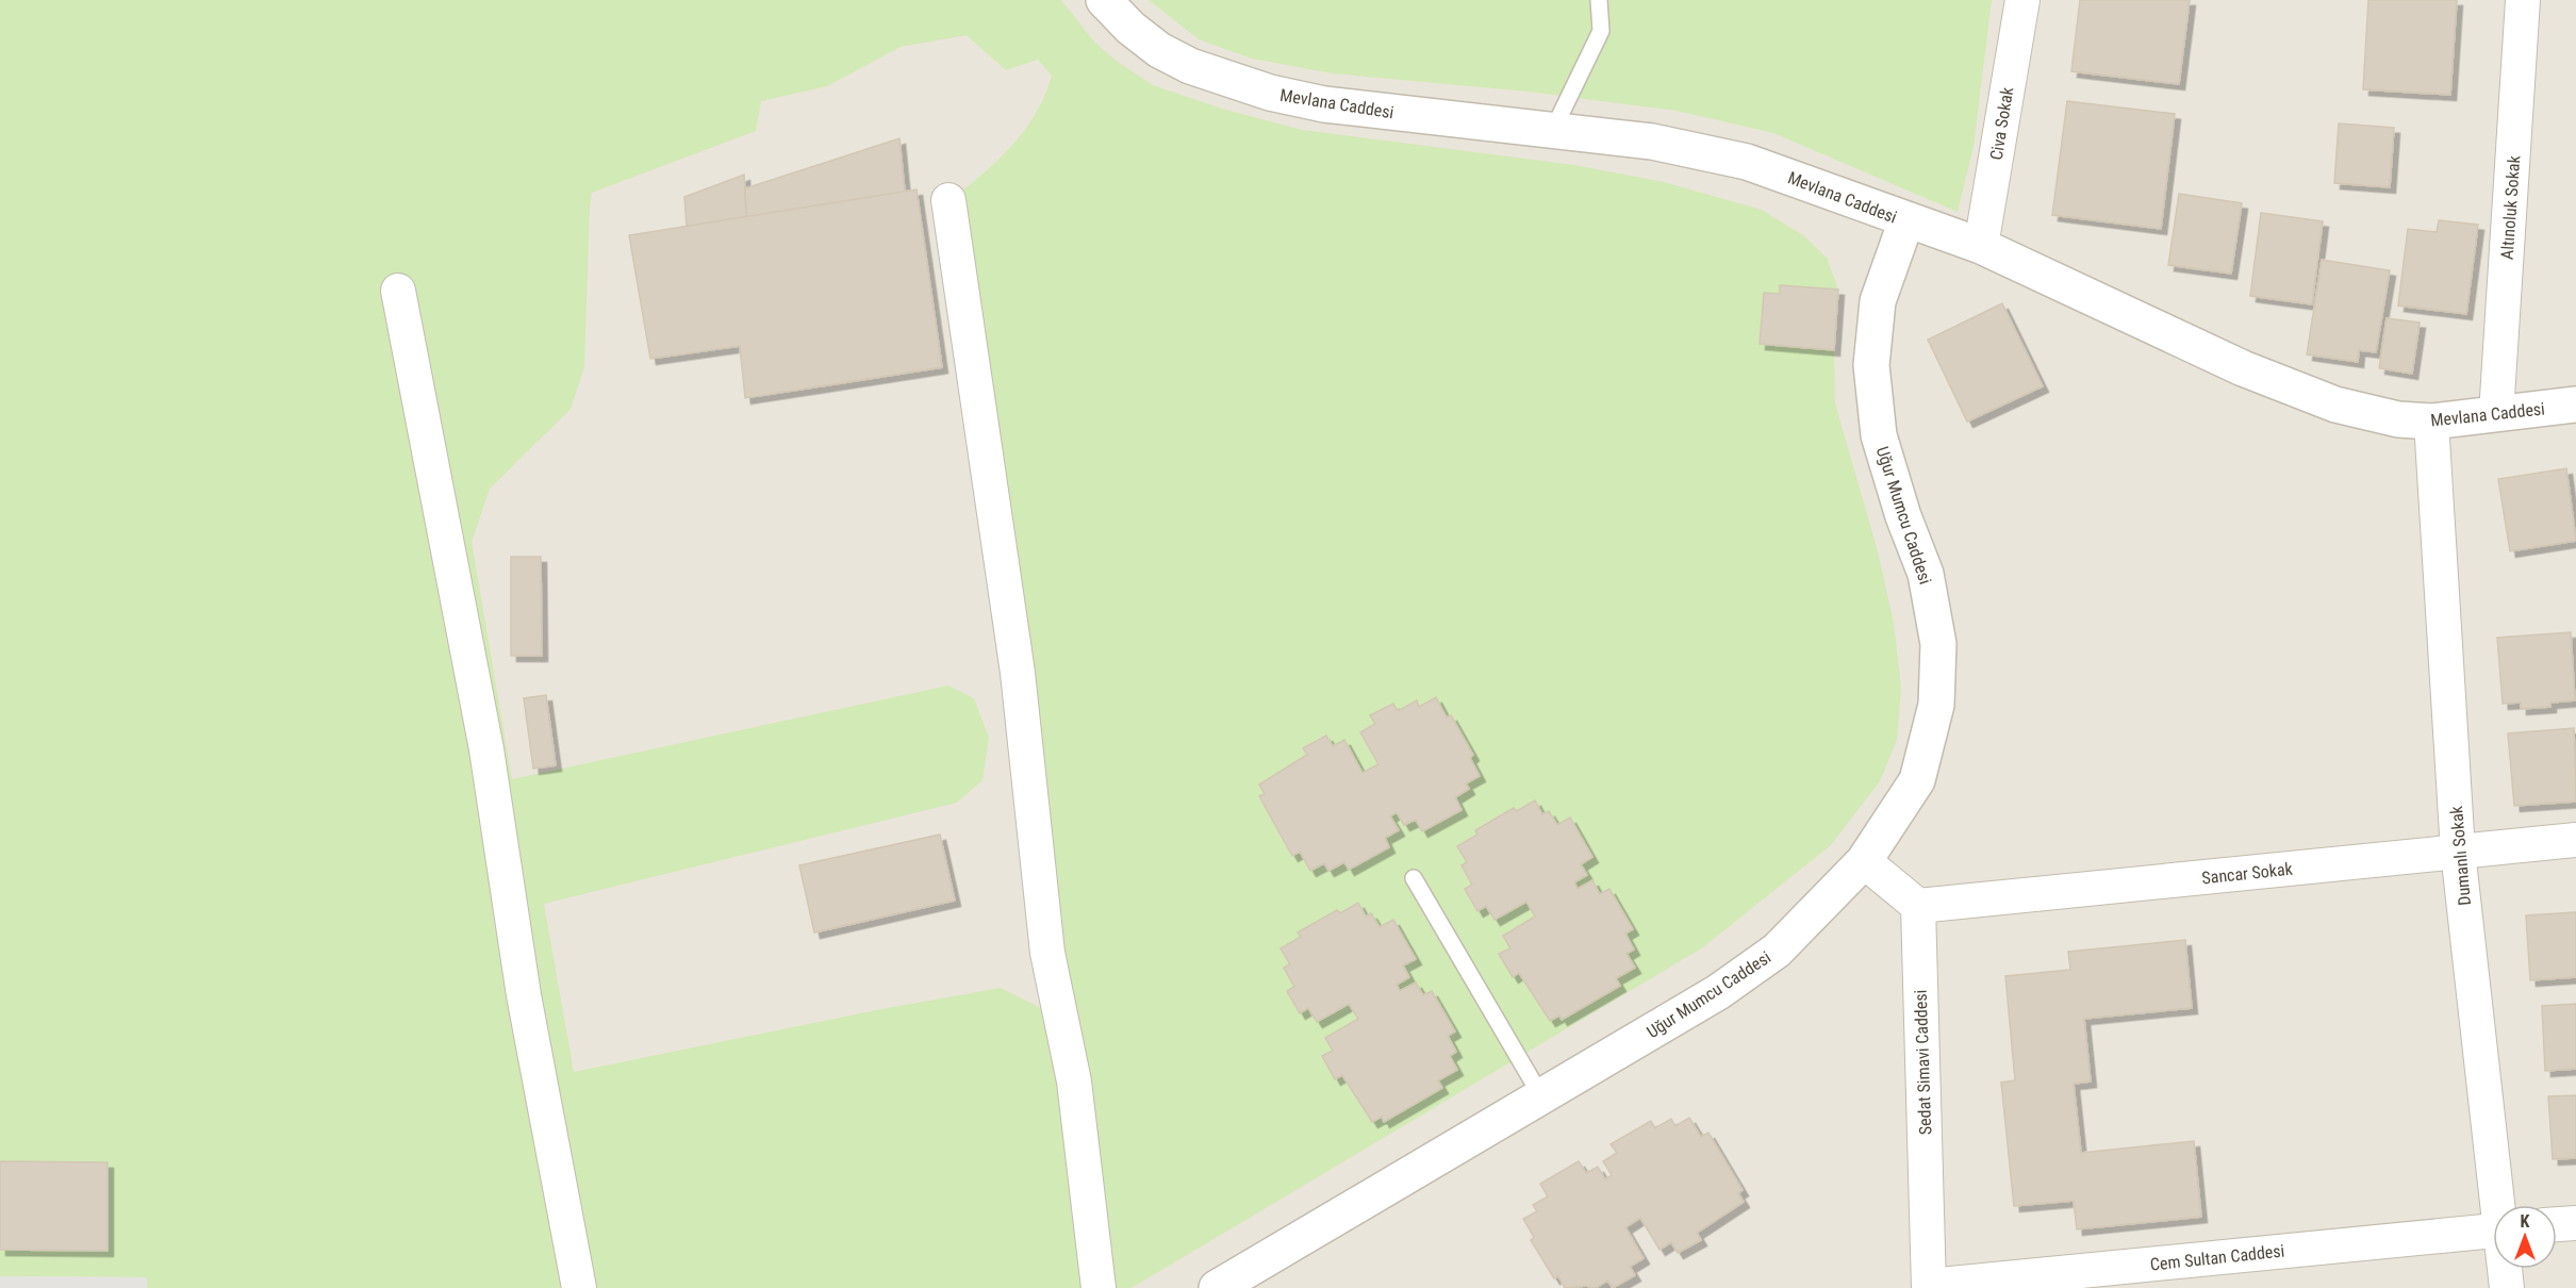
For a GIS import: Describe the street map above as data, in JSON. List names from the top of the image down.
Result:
{
  "streets": {
    "street": [
      "Mevlana Caddesi",
      "Civa Sokak",
      "Altınoluk Sokak",
      "Uğur Mumcu Caddesi",
      "Dumanlı Sokak",
      "Sancar Sokak",
      "Sedat Simavi Caddesi",
      "Cem Sultan Caddesi"
    ]
  },
  "crossings": [
    ["Mevlana Caddesi", "Civa Sokak"],
    ["Mevlana Caddesi", "Altınoluk Sokak"],
    ["Mevlana Caddesi", "Uğur Mumcu Caddesi"],
    ["Mevlana Caddesi", "Dumanlı Sokak"],
    ["Dumanlı Sokak", "Sancar Sokak"],
    ["Sancar Sokak", "Sedat Simavi Caddesi"],
    ["Sedat Simavi Caddesi", "Cem Sultan Caddesi"]
  ],
  "north": "top"
}
